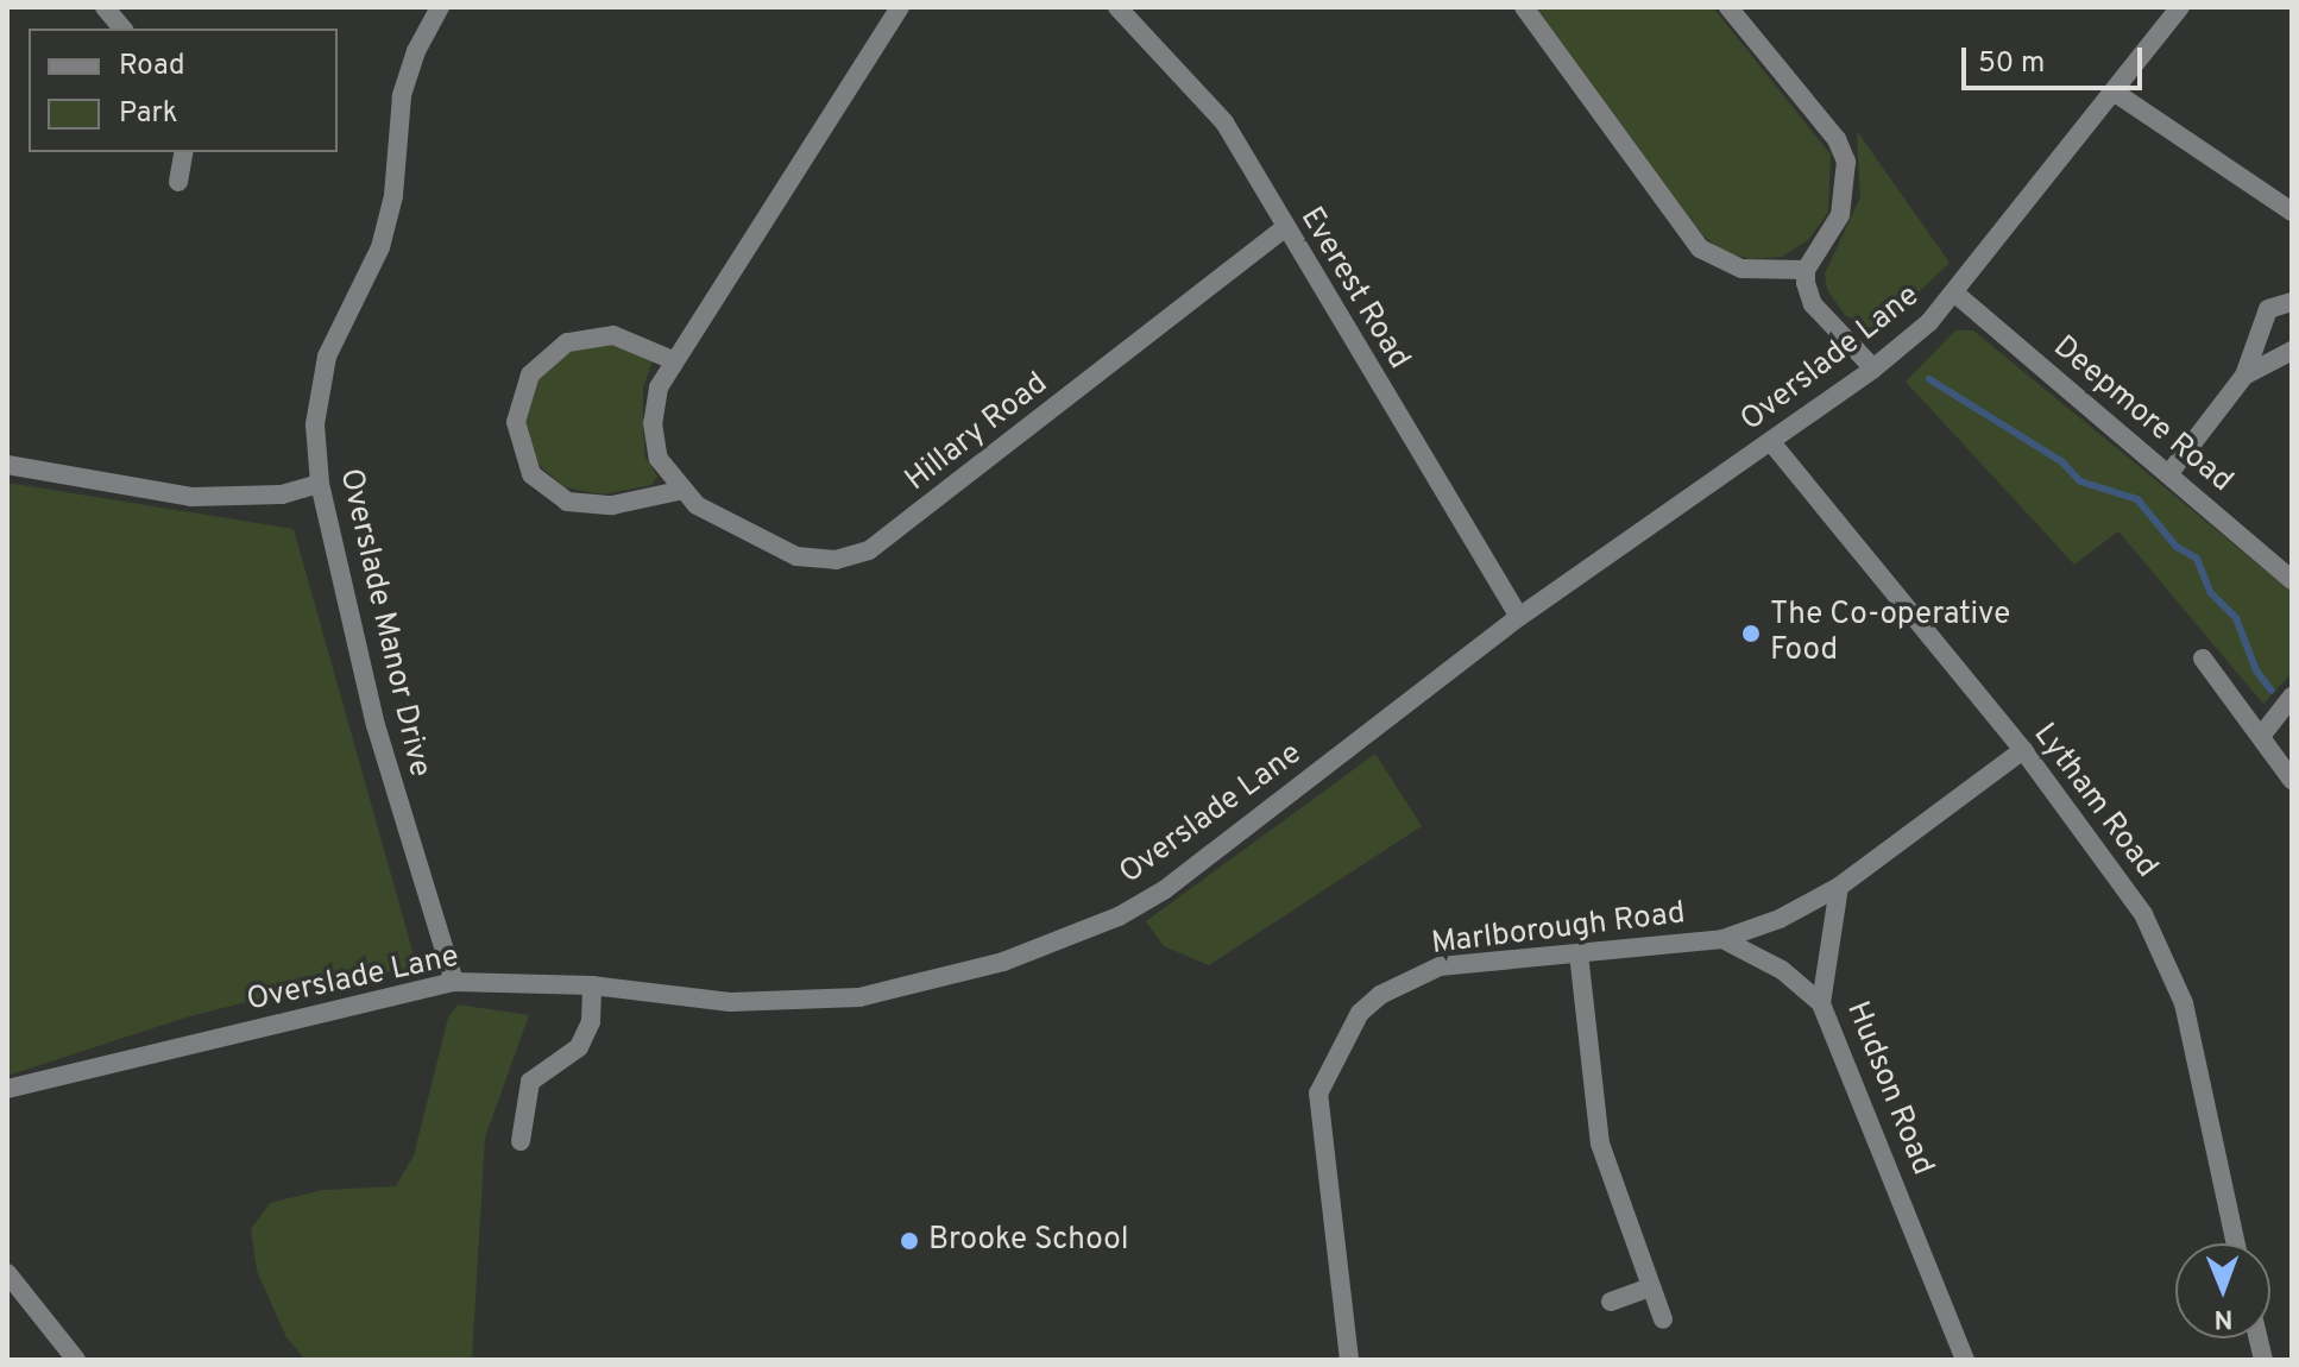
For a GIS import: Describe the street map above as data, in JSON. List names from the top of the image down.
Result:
{
  "streets": {
    "street": [
      "Everest Road",
      "Overslade Lane",
      "Deepmore Road",
      "Hillary Road",
      "Overslade Manor Drive",
      "Lytham Road",
      "Marlborough Road",
      "Hudson Road"
    ]
  },
  "crossings": [
    ["Everest Road", "Overslade Lane"],
    ["Everest Road", "Hillary Road"],
    ["Overslade Lane", "Deepmore Road"],
    ["Overslade Lane", "Overslade Manor Drive"],
    ["Overslade Lane", "Lytham Road"],
    ["Marlborough Road", "Hudson Road"]
  ],
  "places": ["The Co-operative Food", "Brooke School"],
  "legend": ["Road", "Park"],
  "scale_bar": "50 m",
  "north": "bottom"
}
